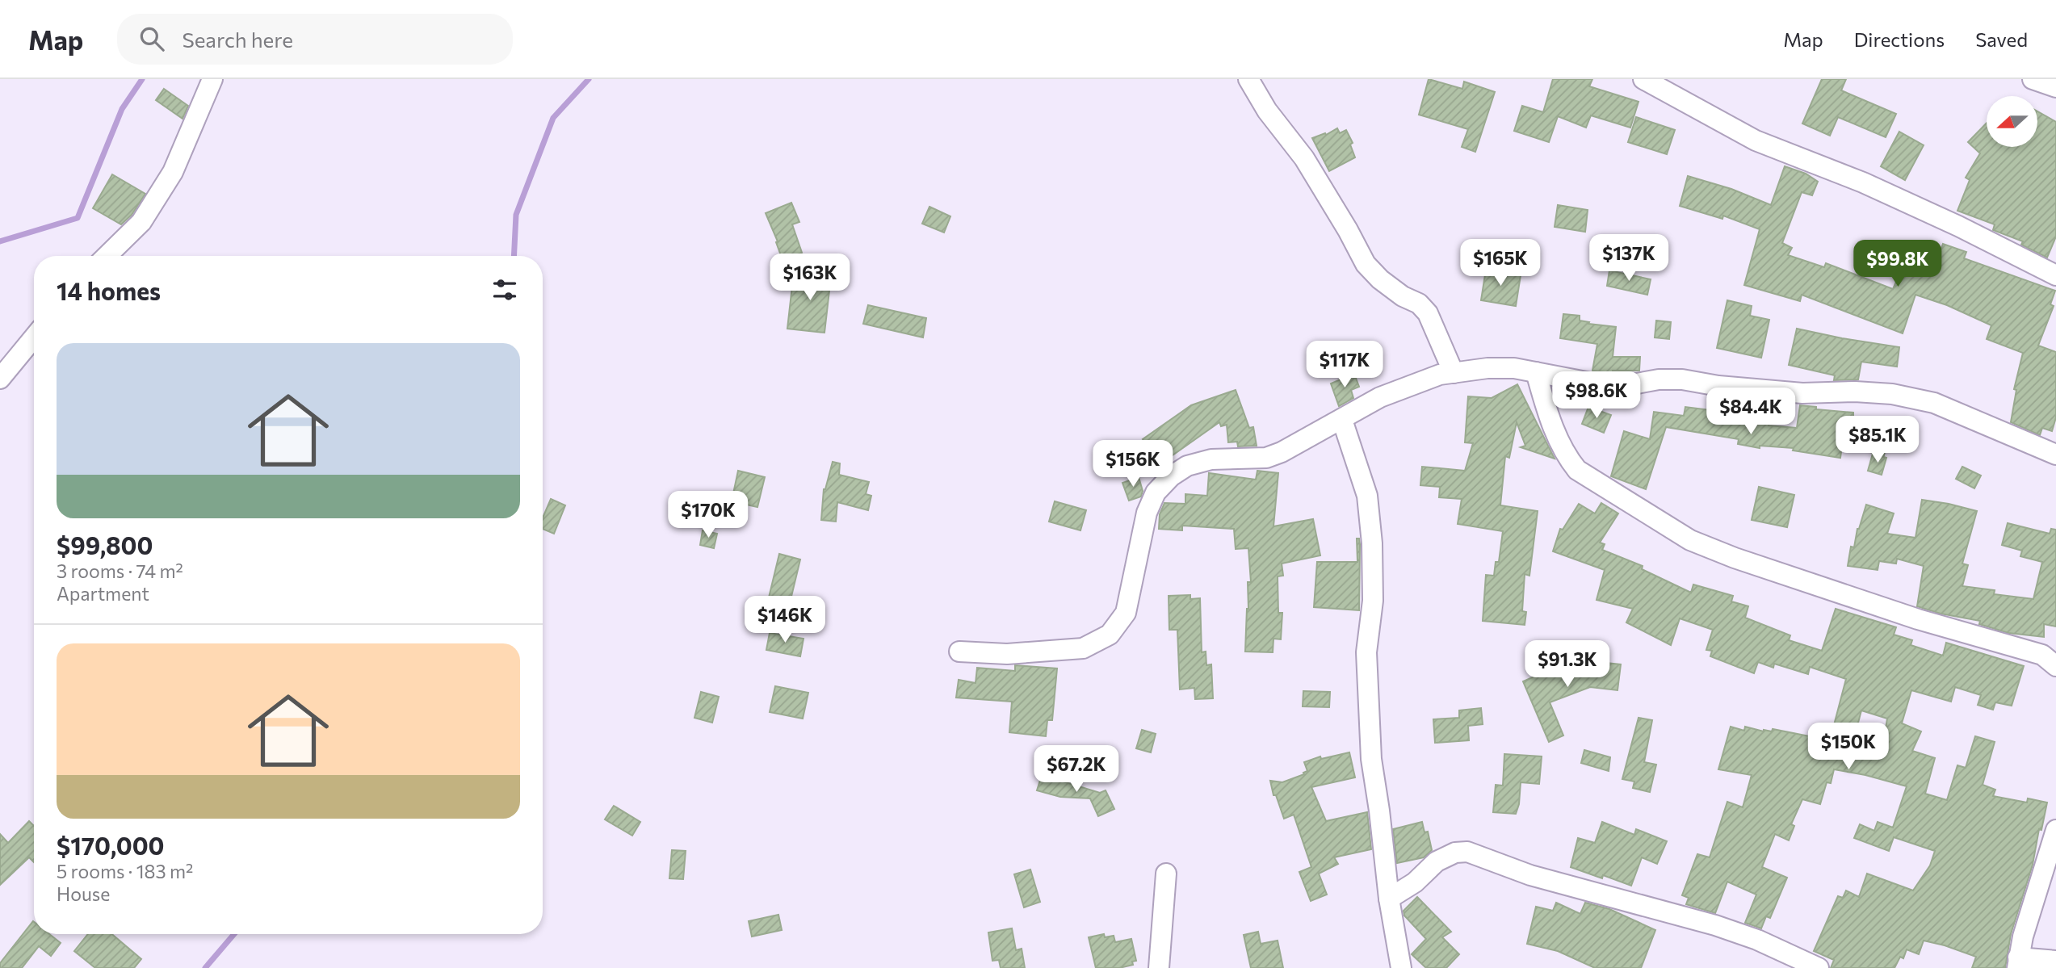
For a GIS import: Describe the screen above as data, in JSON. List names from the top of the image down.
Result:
{
  "north": "left",
  "page": {
    "header": "Map",
    "search": "Search here",
    "nav": ["Map", "Directions", "Saved"],
    "price": [
      "$137K",
      "$165K",
      "$99.8K",
      "$163K",
      "$117K",
      "$98.6K",
      "$84.4K",
      "$85.1K",
      "$156K",
      "$170K",
      "$146K",
      "$91.3K",
      "$150K",
      "$67.2K"
    ],
    "heading": "14 homes",
    "list": [
      {
        "name": "$99,800",
        "note": "3 rooms · 74 m² · Apartment"
      },
      {
        "name": "$170,000",
        "note": "5 rooms · 183 m² · House"
      }
    ]
  }
}
